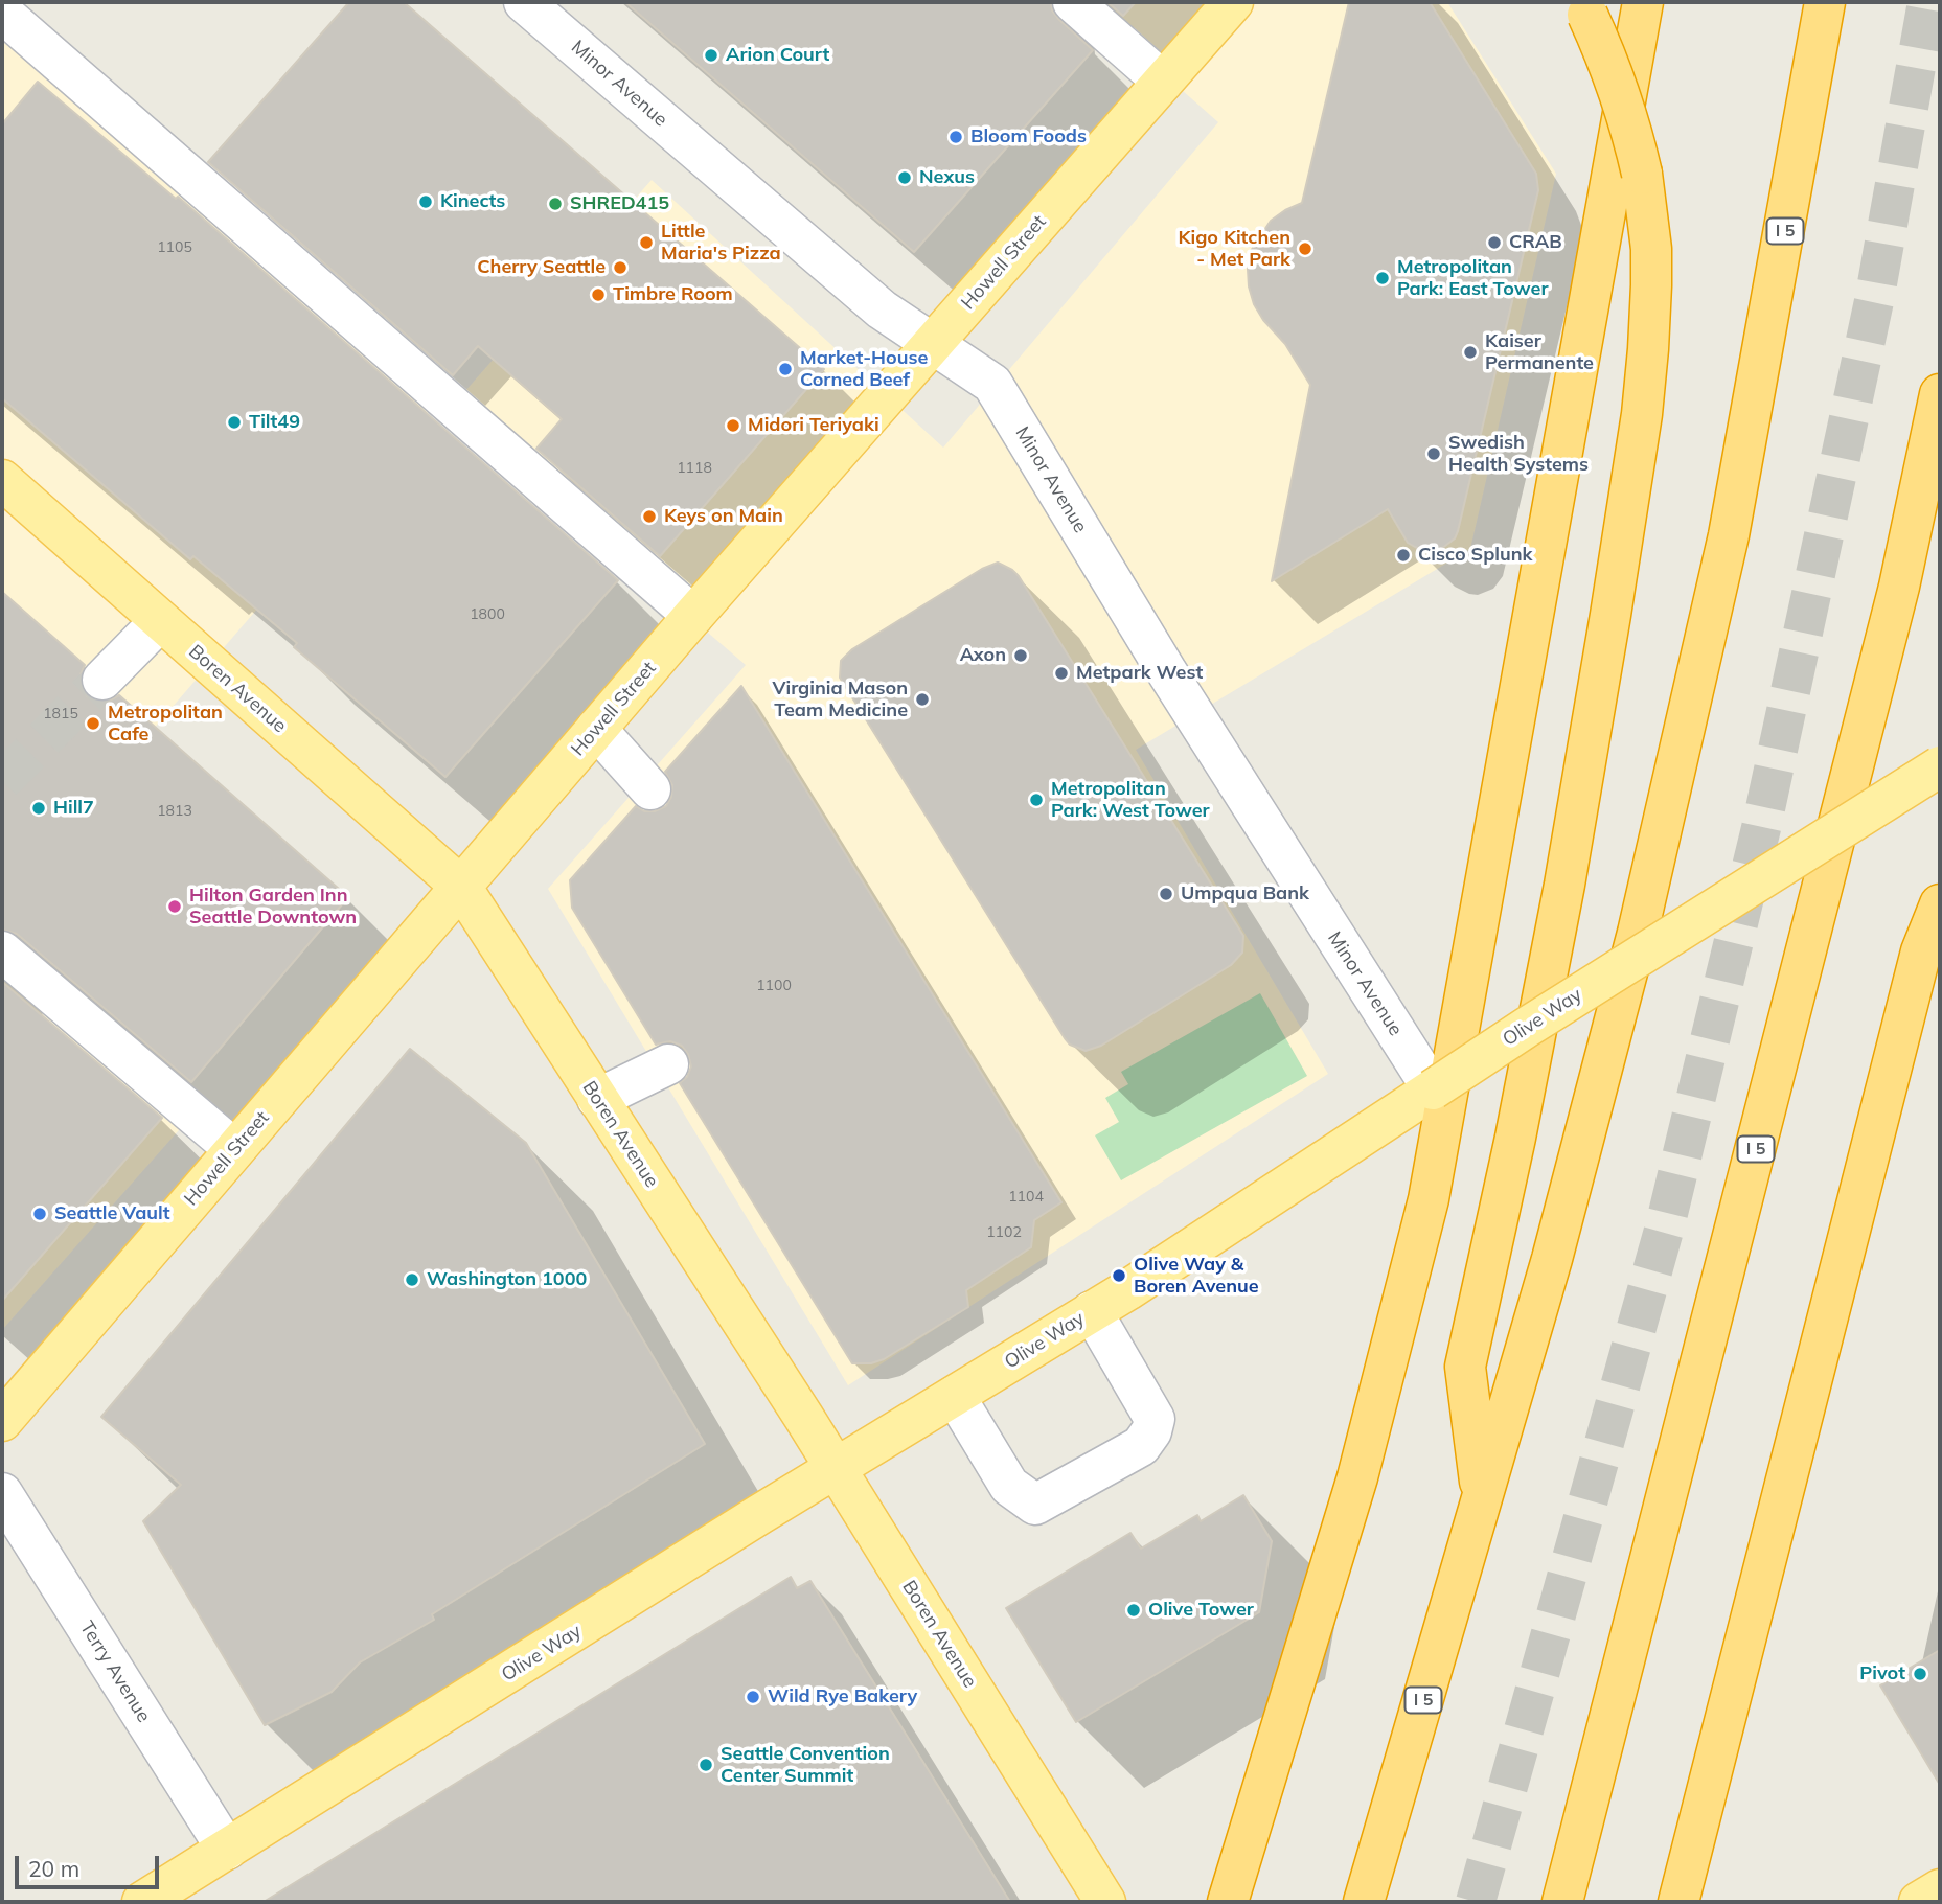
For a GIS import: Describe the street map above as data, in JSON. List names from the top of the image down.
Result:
{
  "streets": {
    "highway": ["I 5"],
    "main road": ["Howell Street", "Boren Avenue", "Olive Way"],
    "street": ["Minor Avenue", "Terry Avenue"]
  },
  "crossings": [
    ["Minor Avenue", "Howell Street"],
    ["Minor Avenue", "Olive Way"],
    ["Howell Street", "Boren Avenue"],
    ["Boren Avenue", "Olive Way"],
    ["Olive Way", "Terry Avenue"]
  ],
  "places": [
    "Arion Court",
    "Bloom Foods",
    "Nexus",
    "Kinects",
    "SHRED415",
    "Little Maria's Pizza",
    "CRAB",
    "Kigo Kitchen - Met Park",
    "Cherry Seattle",
    "Metropolitan Park: East Tower",
    "Timbre Room",
    "Kaiser Permanente",
    "Market-House Corned Beef",
    "Tilt49",
    "Midori Teriyaki",
    "Swedish Health Systems",
    "Keys on Main",
    "Cisco Splunk",
    "Axon",
    "Metpark West",
    "Virginia Mason Team Medicine",
    "Metropolitan Cafe",
    "Metropolitan Park: West Tower",
    "Hill7",
    "Umpqua Bank",
    "Hilton Garden Inn Seattle Downtown",
    "Seattle Vault",
    "Olive Way & Boren Avenue",
    "Washington 1000",
    "Olive Tower",
    "Pivot",
    "Wild Rye Bakery",
    "Seattle Convention Center Summit"
  ],
  "house_numbers": [
    "1105",
    "1118",
    "1800",
    "1815",
    "1813",
    "1100",
    "1104",
    "1102"
  ],
  "scale_bar": "20 m"
}
